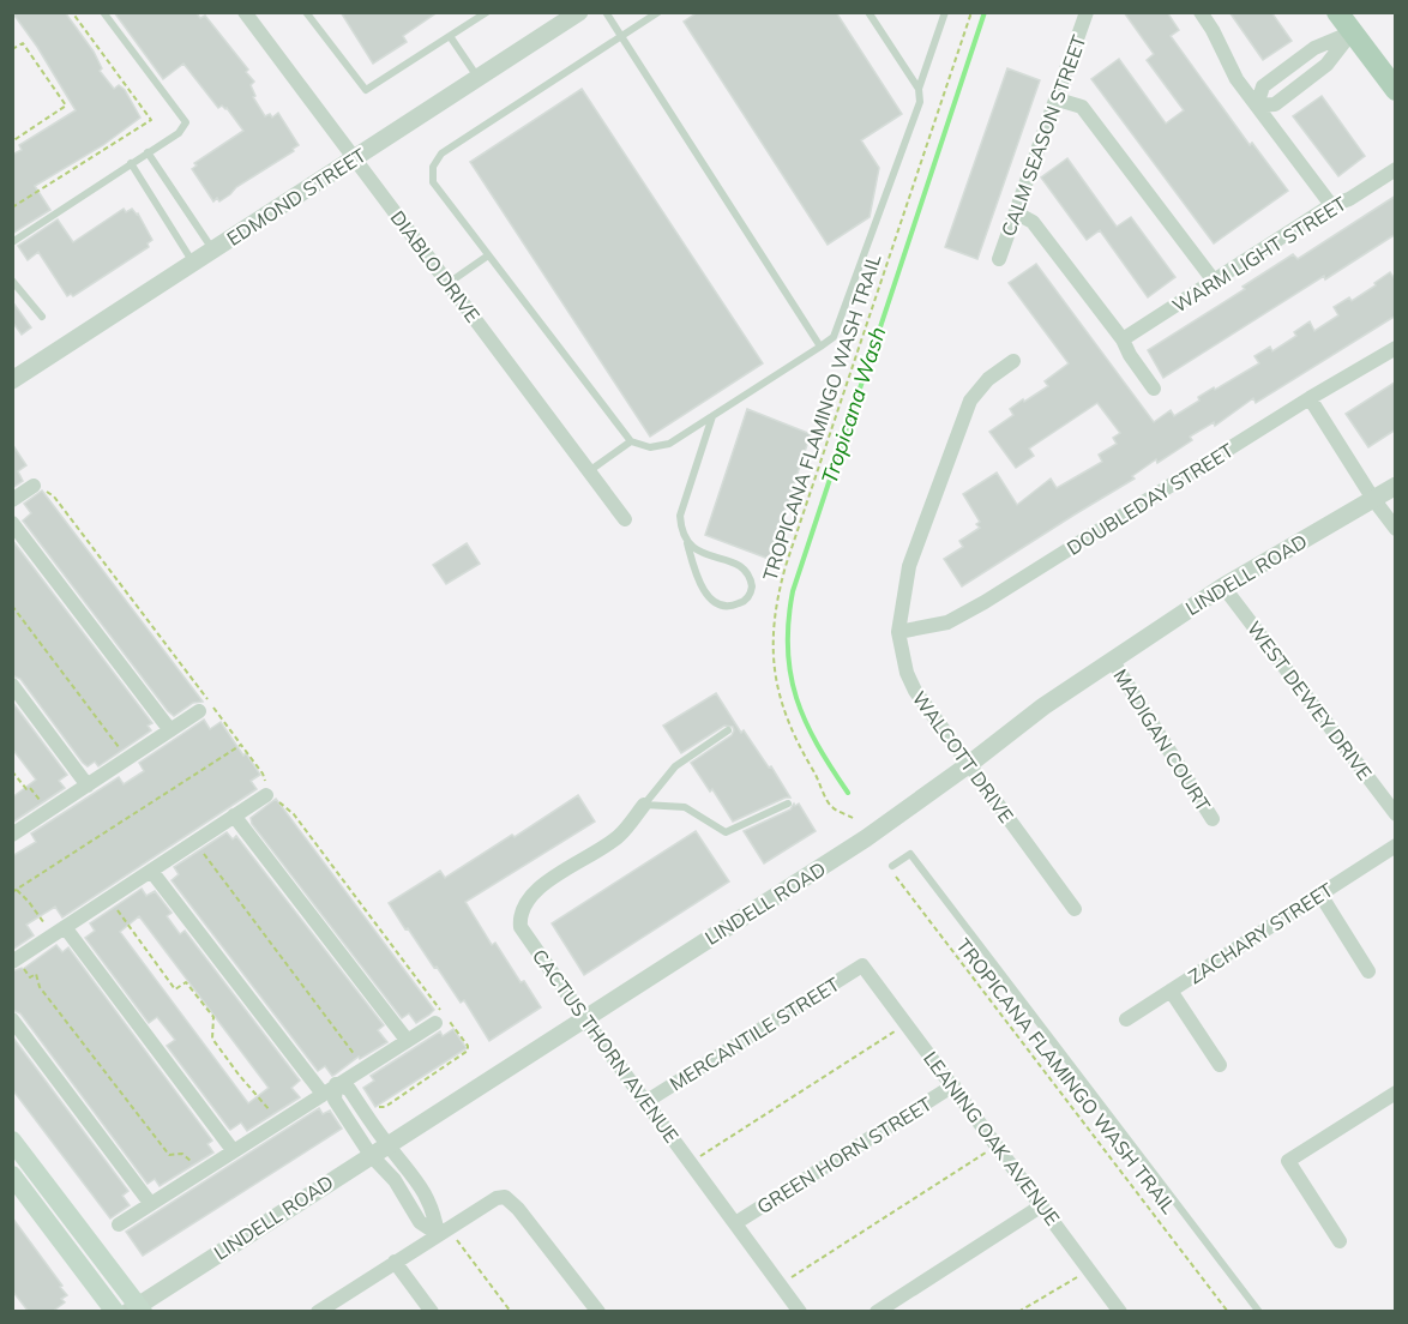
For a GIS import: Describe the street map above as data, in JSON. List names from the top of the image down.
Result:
{
  "streets": {
    "street": [
      "CALM SEASON STREET",
      "EDMOND STREET",
      "WARM LIGHT STREET",
      "DIABLO DRIVE",
      "DOUBLEDAY STREET",
      "LINDELL ROAD",
      "WEST DEWEY DRIVE",
      "MADIGAN COURT",
      "WALCOTT DRIVE",
      "ZACHARY STREET",
      "MERCANTILE STREET",
      "CACTUS THORN AVENUE",
      "LEANING OAK AVENUE",
      "GREEN HORN STREET"
    ],
    "path": ["TROPICANA FLAMINGO WASH TRAIL"]
  },
  "crossings": [
    ["EDMOND STREET", "DIABLO DRIVE"],
    ["DOUBLEDAY STREET", "WALCOTT DRIVE"],
    ["LINDELL ROAD", "WEST DEWEY DRIVE"],
    ["LINDELL ROAD", "MADIGAN COURT"],
    ["LINDELL ROAD", "WALCOTT DRIVE"],
    ["LINDELL ROAD", "CACTUS THORN AVENUE"],
    ["MERCANTILE STREET", "CACTUS THORN AVENUE"],
    ["MERCANTILE STREET", "LEANING OAK AVENUE"],
    ["CACTUS THORN AVENUE", "GREEN HORN STREET"],
    ["LEANING OAK AVENUE", "GREEN HORN STREET"]
  ],
  "water": ["Tropicana Wash"]
}
